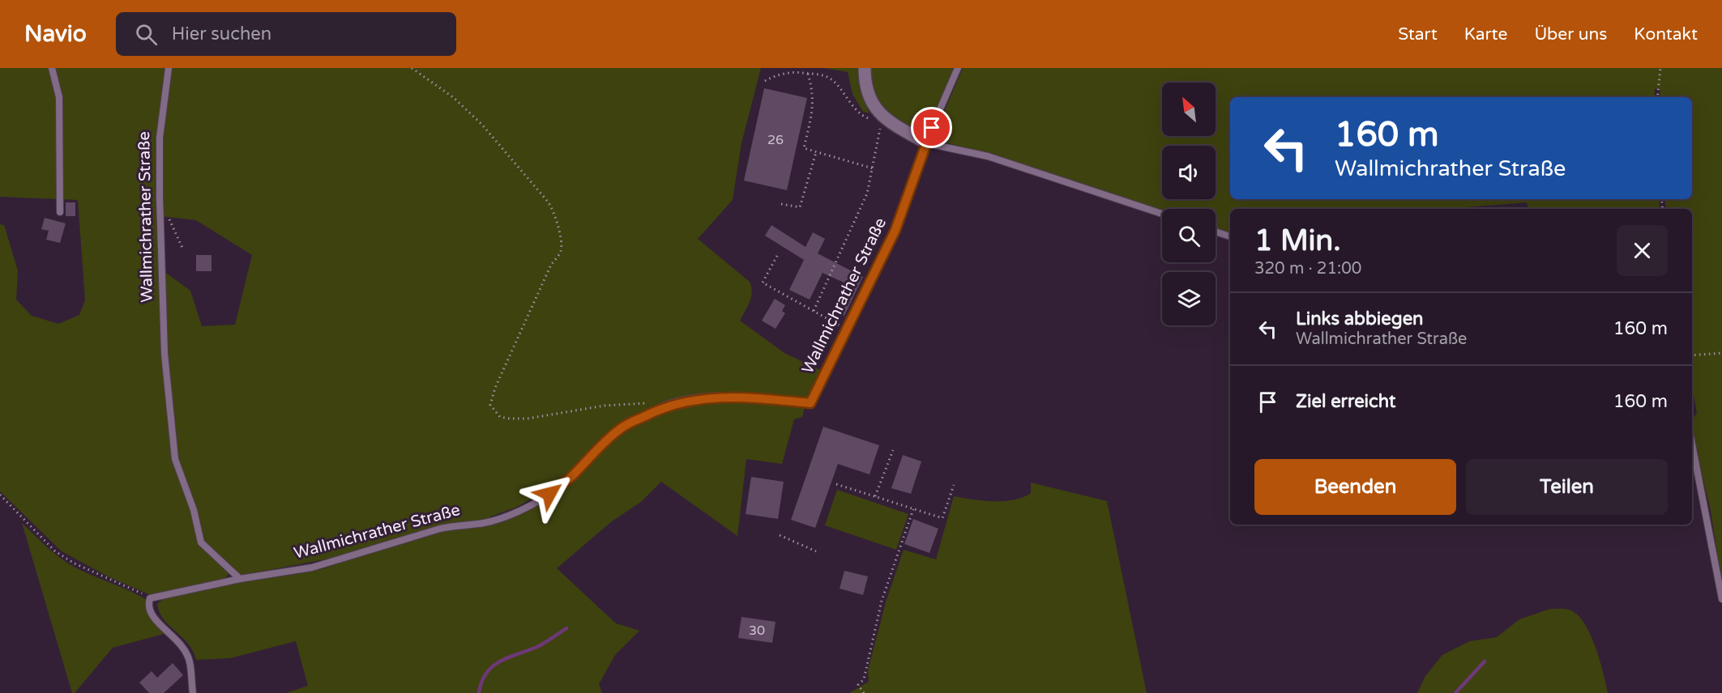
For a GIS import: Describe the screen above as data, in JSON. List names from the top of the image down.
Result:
{
  "streets": {
    "lane": ["Wallmichrather Straße"]
  },
  "house_numbers": ["26", "30"],
  "north": "top left",
  "page": {
    "header": "Navio",
    "search": "Hier suchen",
    "nav": [
      "Start",
      "Karte",
      "Über uns",
      "Kontakt"
    ],
    "turn": ["160 m", "Wallmichrather Straße"],
    "heading": ["1 Min.", "320 m · 21:00"],
    "list": [
      {
        "name": "Links abbiegen",
        "note": "Wallmichrather Straße",
        "value": "160 m"
      },
      {
        "name": "Ziel erreicht",
        "value": "160 m"
      }
    ],
    "buttons": ["Beenden", "Teilen"]
  }
}
